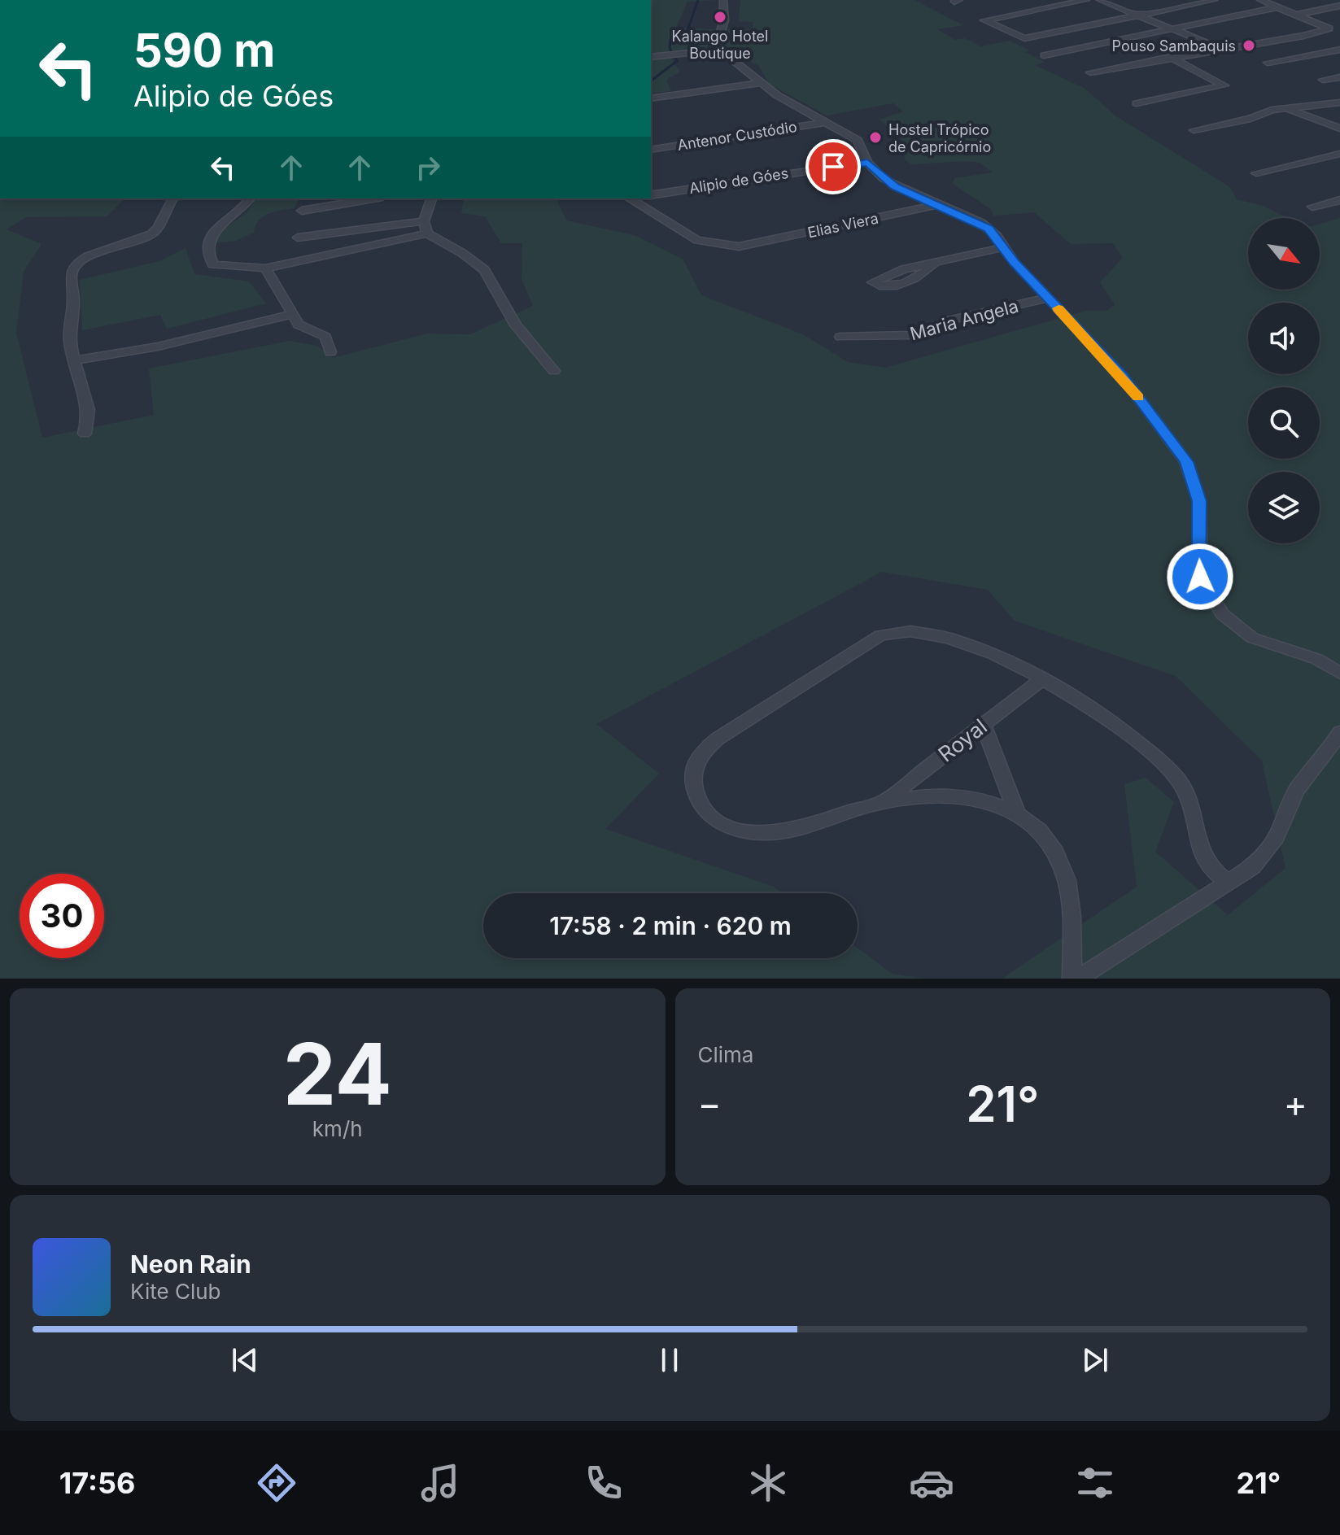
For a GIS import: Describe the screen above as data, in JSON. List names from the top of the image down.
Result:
{
  "streets": {
    "street": [
      "Antenor Custódio",
      "Alipio de Góes",
      "Maria Angela",
      "Royal"
    ]
  },
  "places": ["Kalango Hotel Boutique", "Pouso Sambaquis", "Hostel Trópico de Capricórnio"],
  "north": "bottom right",
  "page": {
    "turn": ["590 m", "Alipio de Góes"],
    "limit": "30",
    "trip": "17:58 · 2 min · 620 m",
    "tile": [
      ["24", "km/h"],
      "Clima"
    ],
    "heat": ["−", "21°", "+"],
    "song": ["Neon Rain", "Kite Club"],
    "tabs": ["17:56", "21°"]
  }
}
